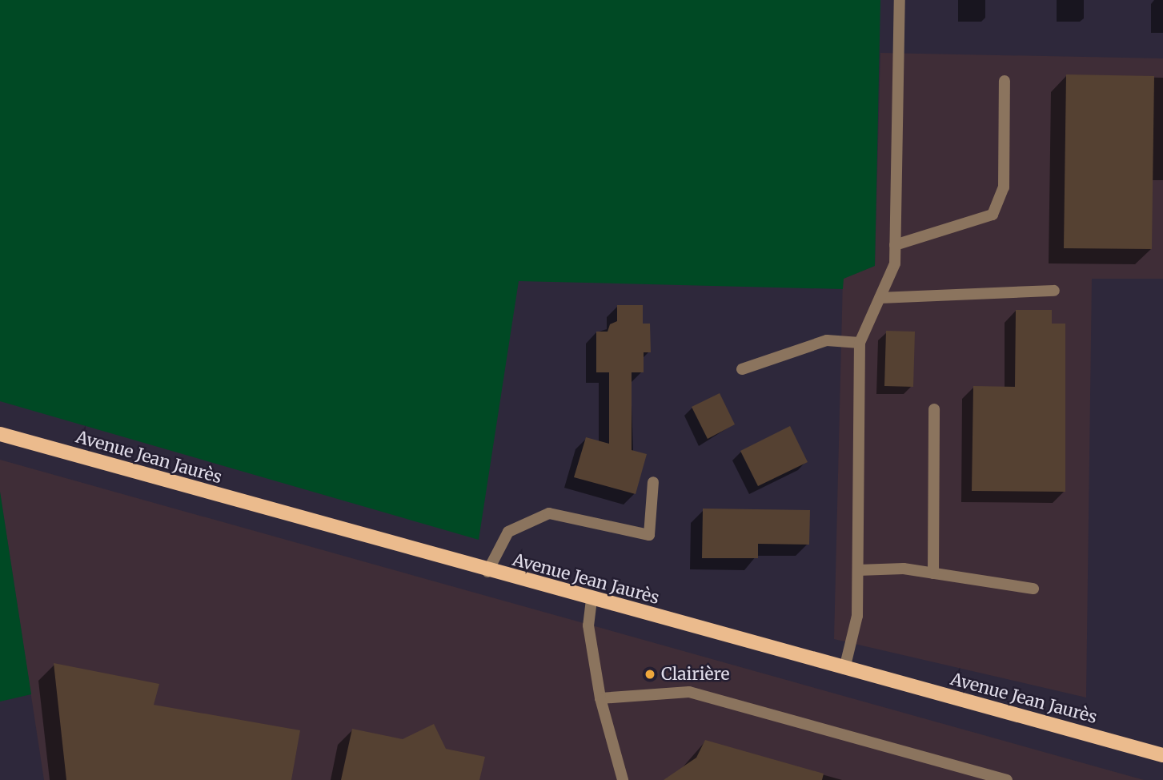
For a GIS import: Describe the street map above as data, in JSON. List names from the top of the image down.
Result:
{
  "streets": {
    "main road": ["Avenue Jean Jaurès"]
  },
  "places": ["Clairière"]
}
